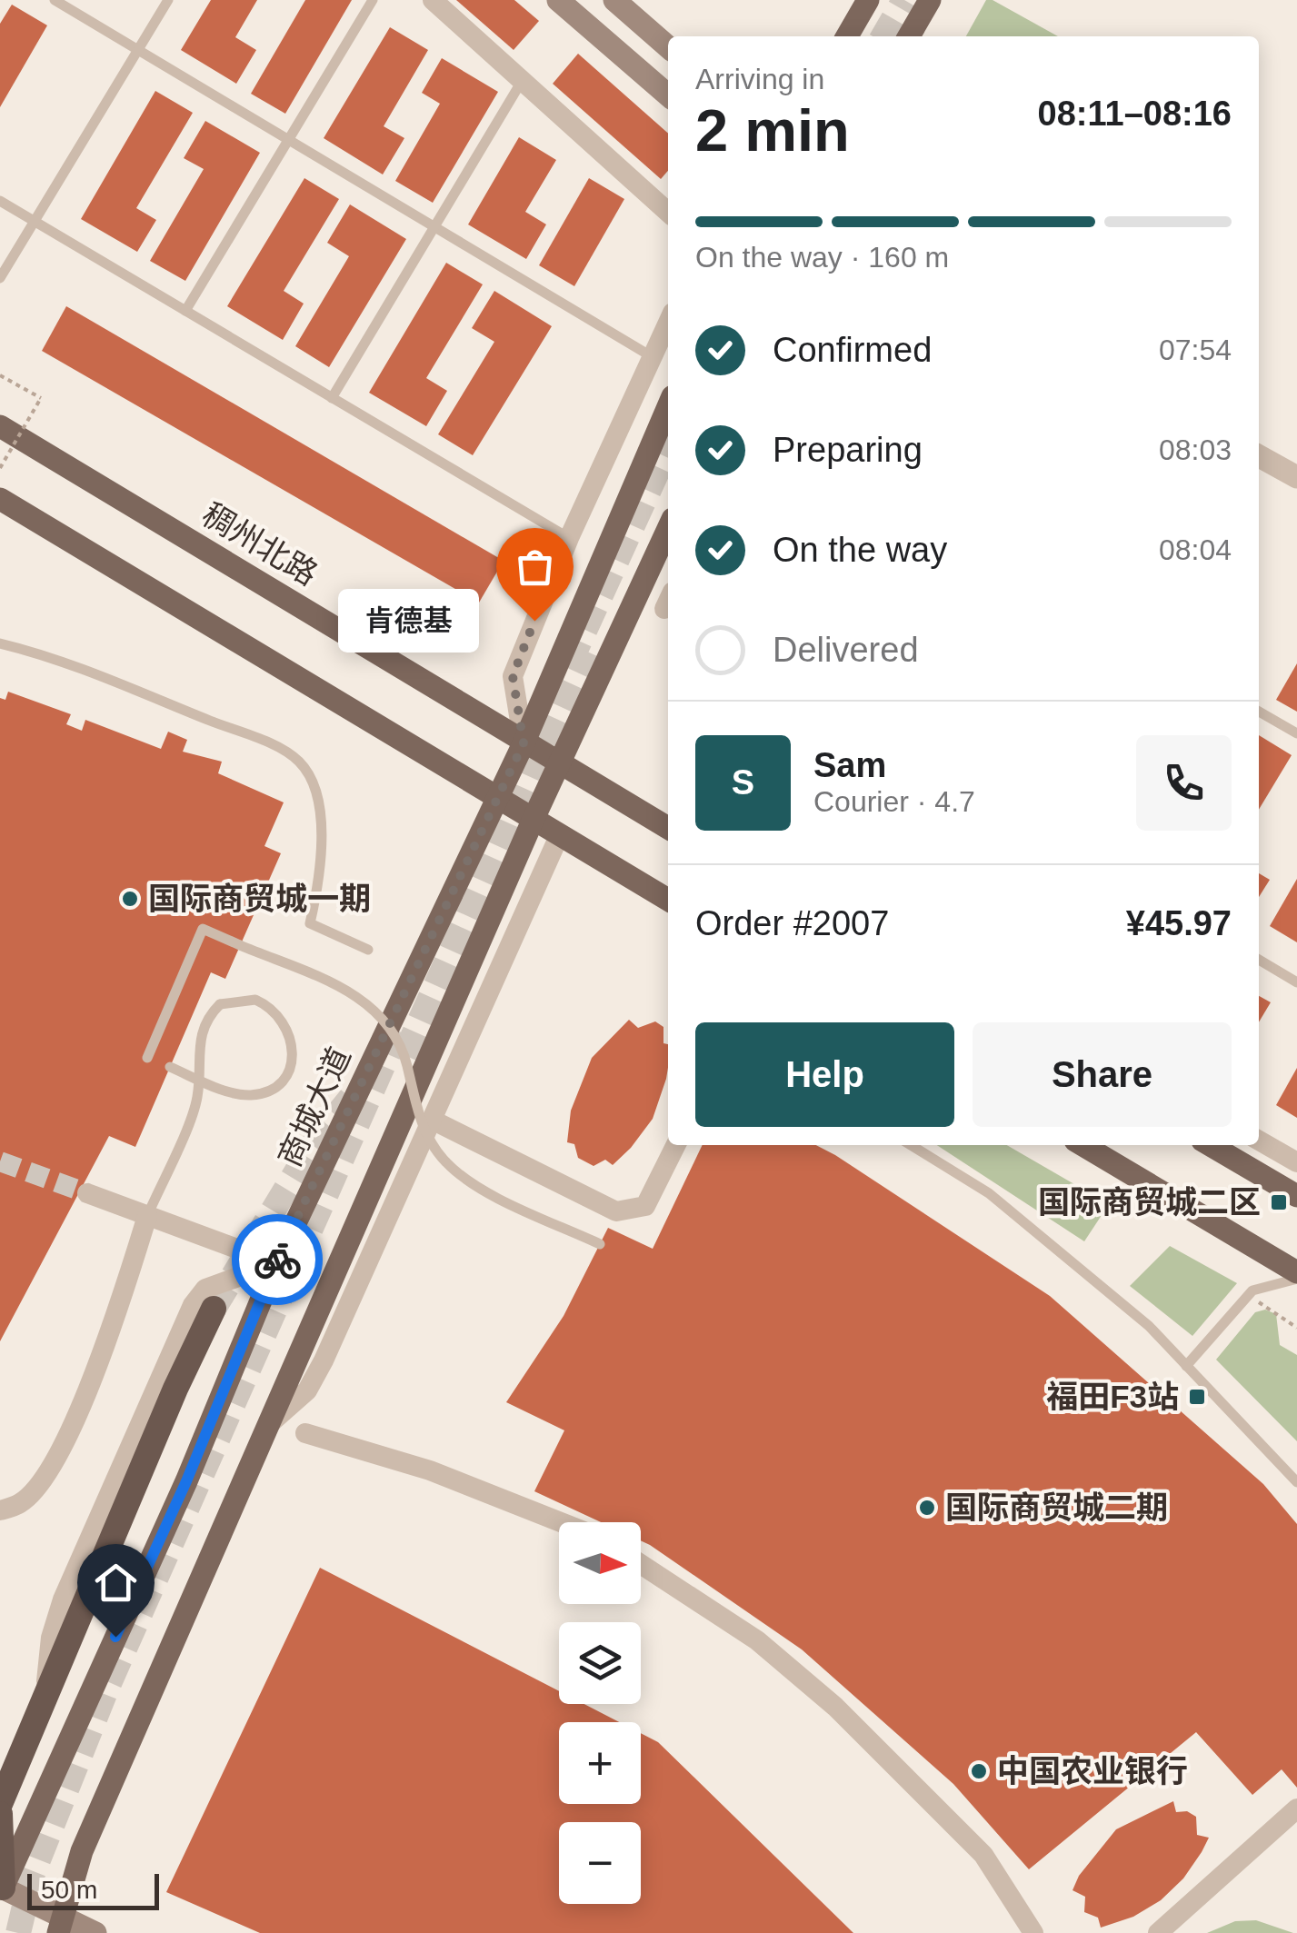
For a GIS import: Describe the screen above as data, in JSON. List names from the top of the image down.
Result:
{
  "streets": {
    "main road": ["稠州北路", "商城大道"]
  },
  "crossings": [
    ["稠州北路", "商城大道"]
  ],
  "places": {
    "other": [
      "肯德基",
      "国际商贸城一期",
      "国际商贸城二期",
      "中国农业银行"
    ],
    "transit": ["国际商贸城二区", "福田F3站"]
  },
  "scale_bar": "50 m",
  "north": "right",
  "page": {
    "heading": ["2 min", "Arriving in", "08:11–08:16"],
    "panel": [
      "Sam",
      "Courier · 4.7",
      "Order #2007",
      "¥45.97"
    ],
    "bar": "On the way · 160 m",
    "list": [
      ["Confirmed", "07:54"],
      ["Preparing", "08:03"],
      ["On the way", "08:04"],
      "Delivered"
    ],
    "bubble": "肯德基",
    "round": "S",
    "buttons": ["Help", "Share"],
    "map_buttons": ["+", "−"],
    "scale": "50 m"
  }
}
